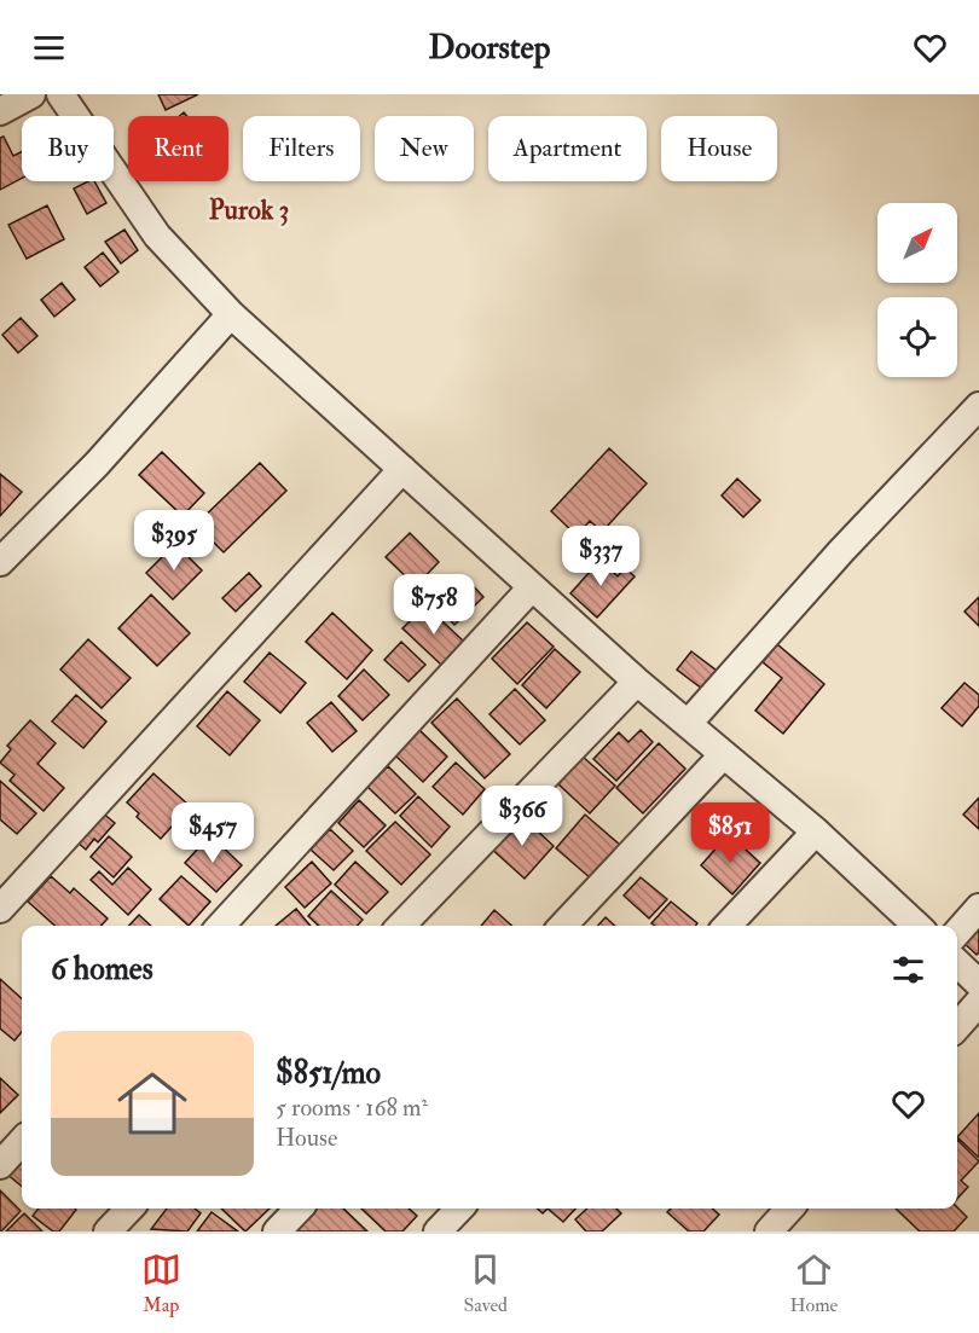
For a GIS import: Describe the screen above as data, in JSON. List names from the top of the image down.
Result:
{
  "districts": ["Purok 3"],
  "north": "top right",
  "page": {
    "header": "Doorstep",
    "chip": [
      "Buy",
      "Rent",
      "Filters",
      "New",
      "Apartment",
      "House"
    ],
    "price": [
      "$395",
      "$337",
      "$758",
      "$366",
      "$457",
      "$851"
    ],
    "heading": "6 homes",
    "list": [
      {
        "name": "$851/mo",
        "note": "5 rooms · 168 m² · House"
      }
    ],
    "tabs": ["Map", "Saved", "Home"]
  }
}
